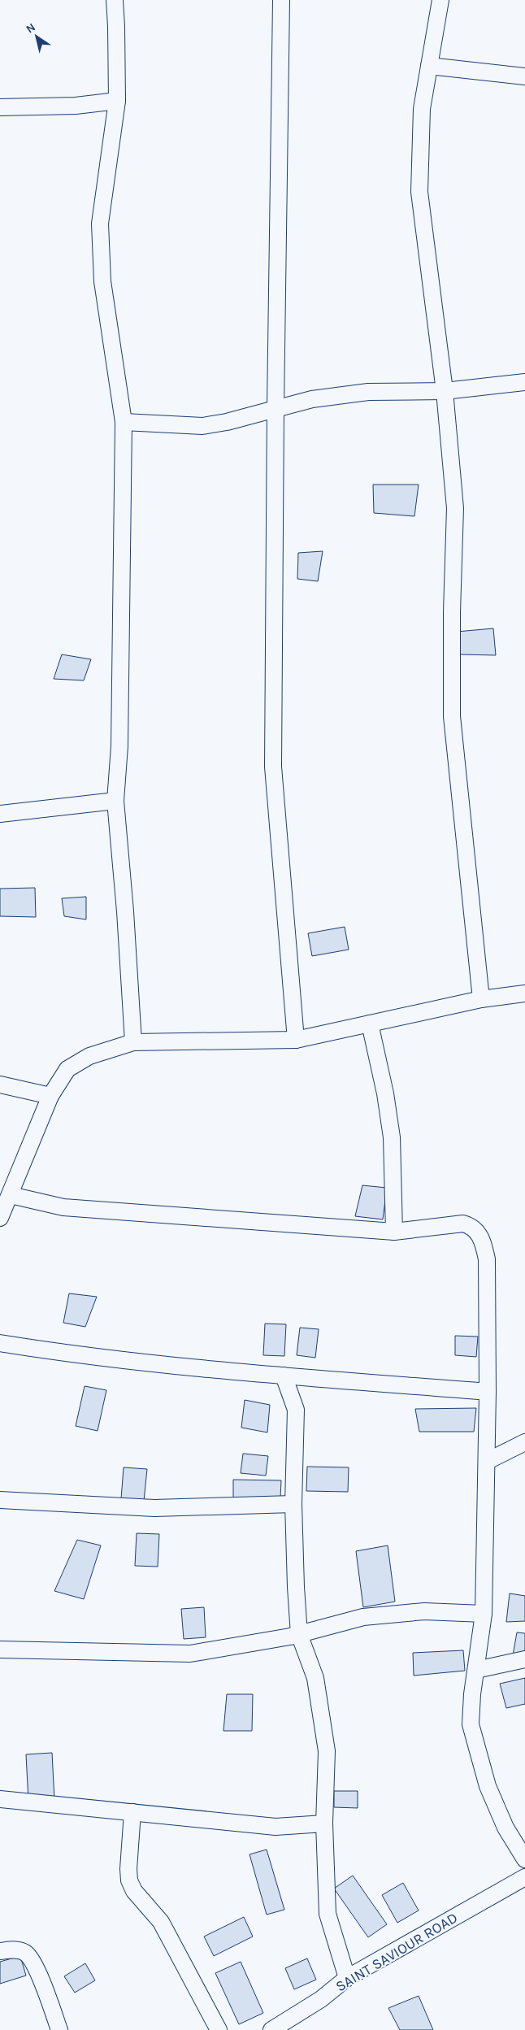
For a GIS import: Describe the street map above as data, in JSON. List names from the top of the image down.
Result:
{
  "streets": {
    "street": ["SAINT SAVIOUR ROAD"]
  },
  "north": "top left"
}
